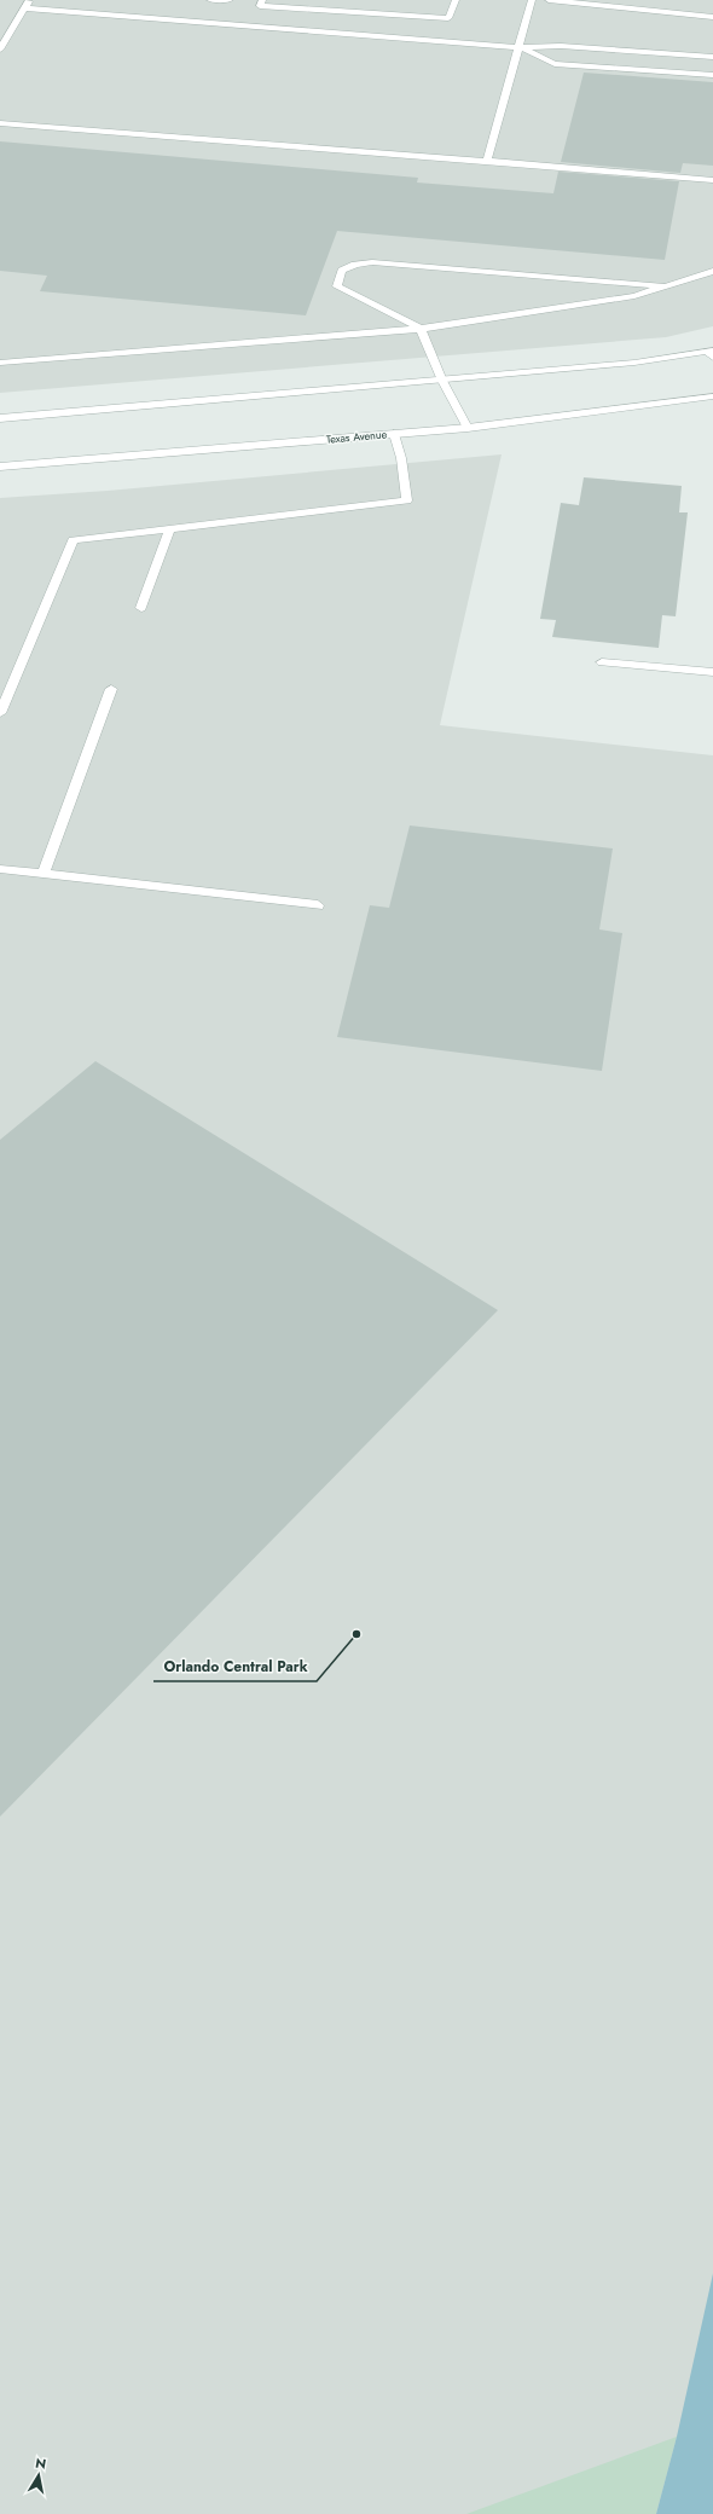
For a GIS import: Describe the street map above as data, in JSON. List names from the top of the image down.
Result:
{
  "streets": {
    "street": ["Texas Avenue"]
  },
  "places": ["Orlando Central Park"],
  "north": "top"
}
